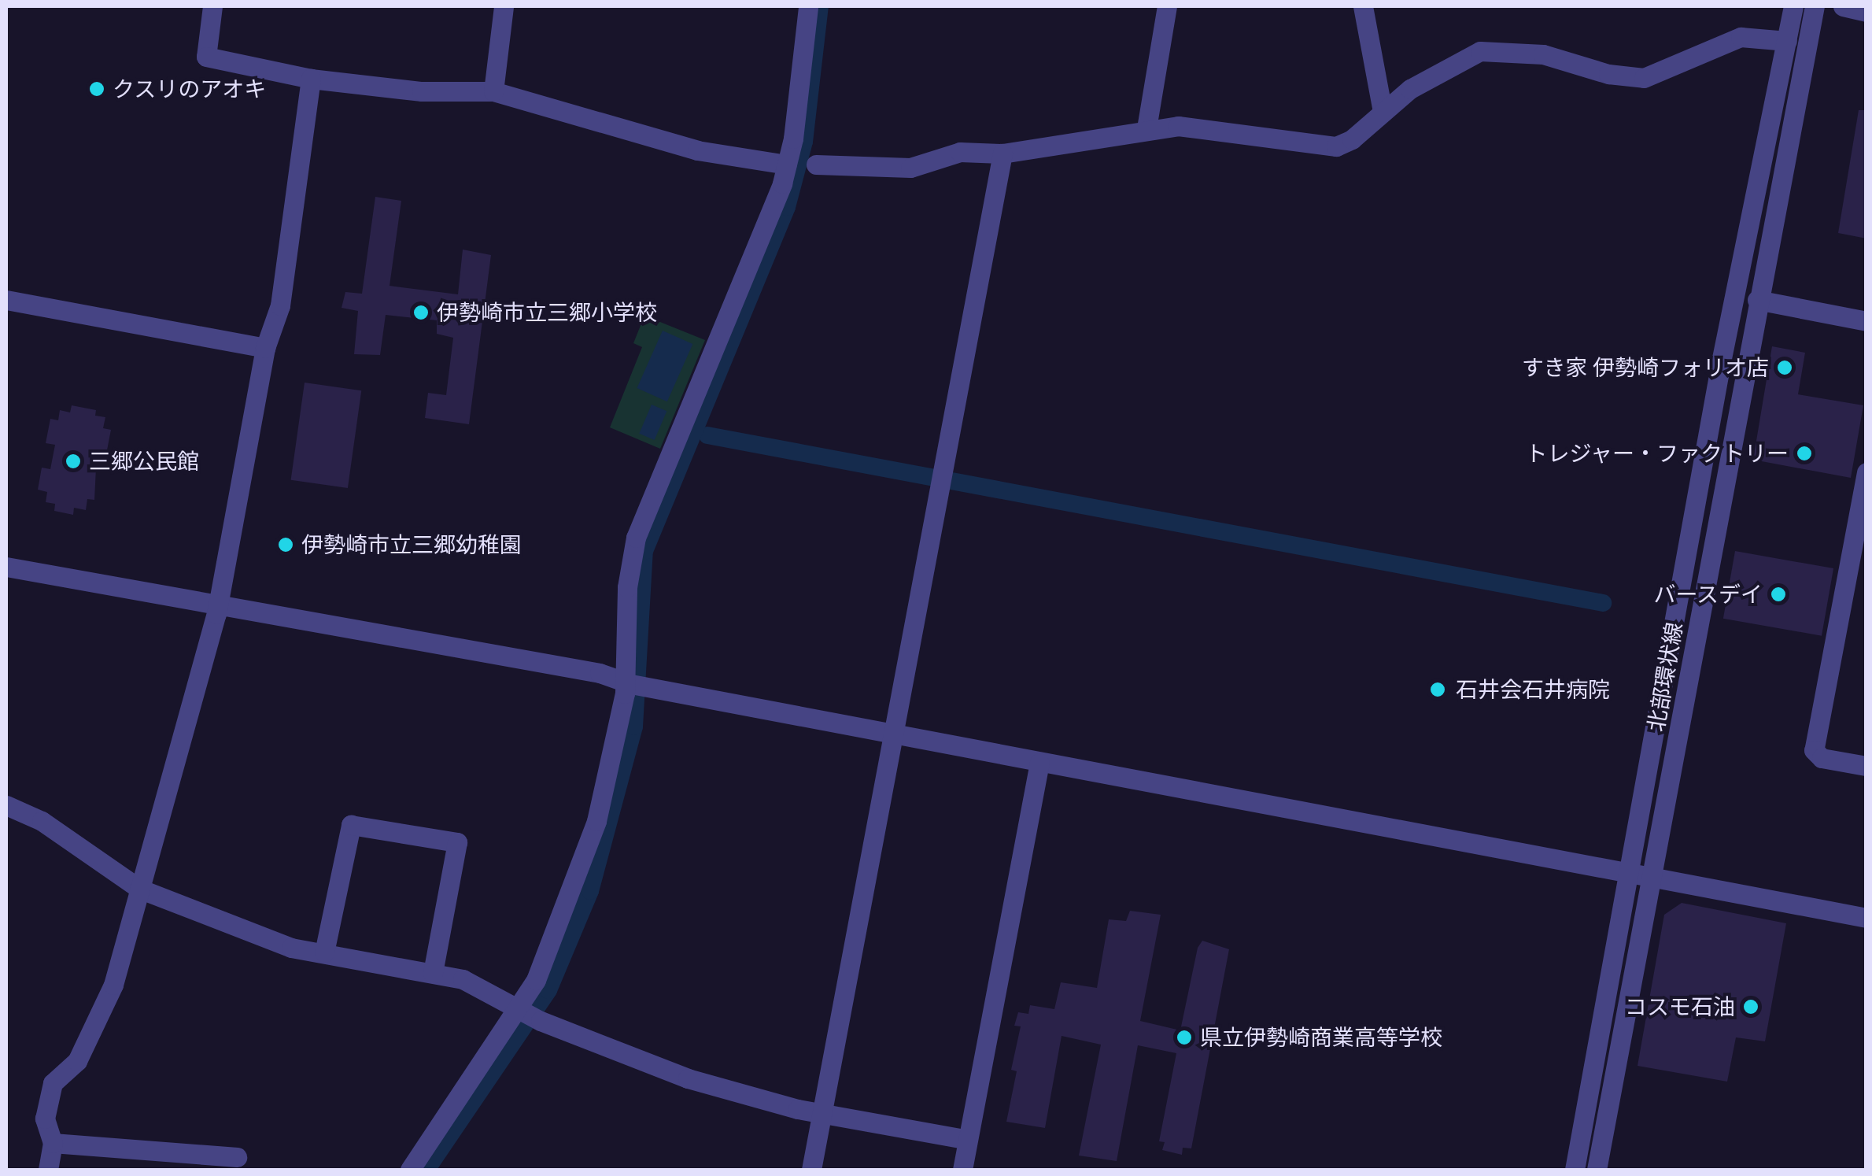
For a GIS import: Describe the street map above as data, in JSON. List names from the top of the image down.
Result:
{
  "streets": {
    "street": ["北部環状線"]
  },
  "places": [
    "クスリのアオキ",
    "伊勢崎市立三郷小学校",
    "すき家 伊勢崎フォリオ店",
    "トレジャー・ファクトリー",
    "三郷公民館",
    "伊勢崎市立三郷幼稚園",
    "バースデイ",
    "石井会石井病院",
    "コスモ石油",
    "県立伊勢崎商業高等学校"
  ]
}
